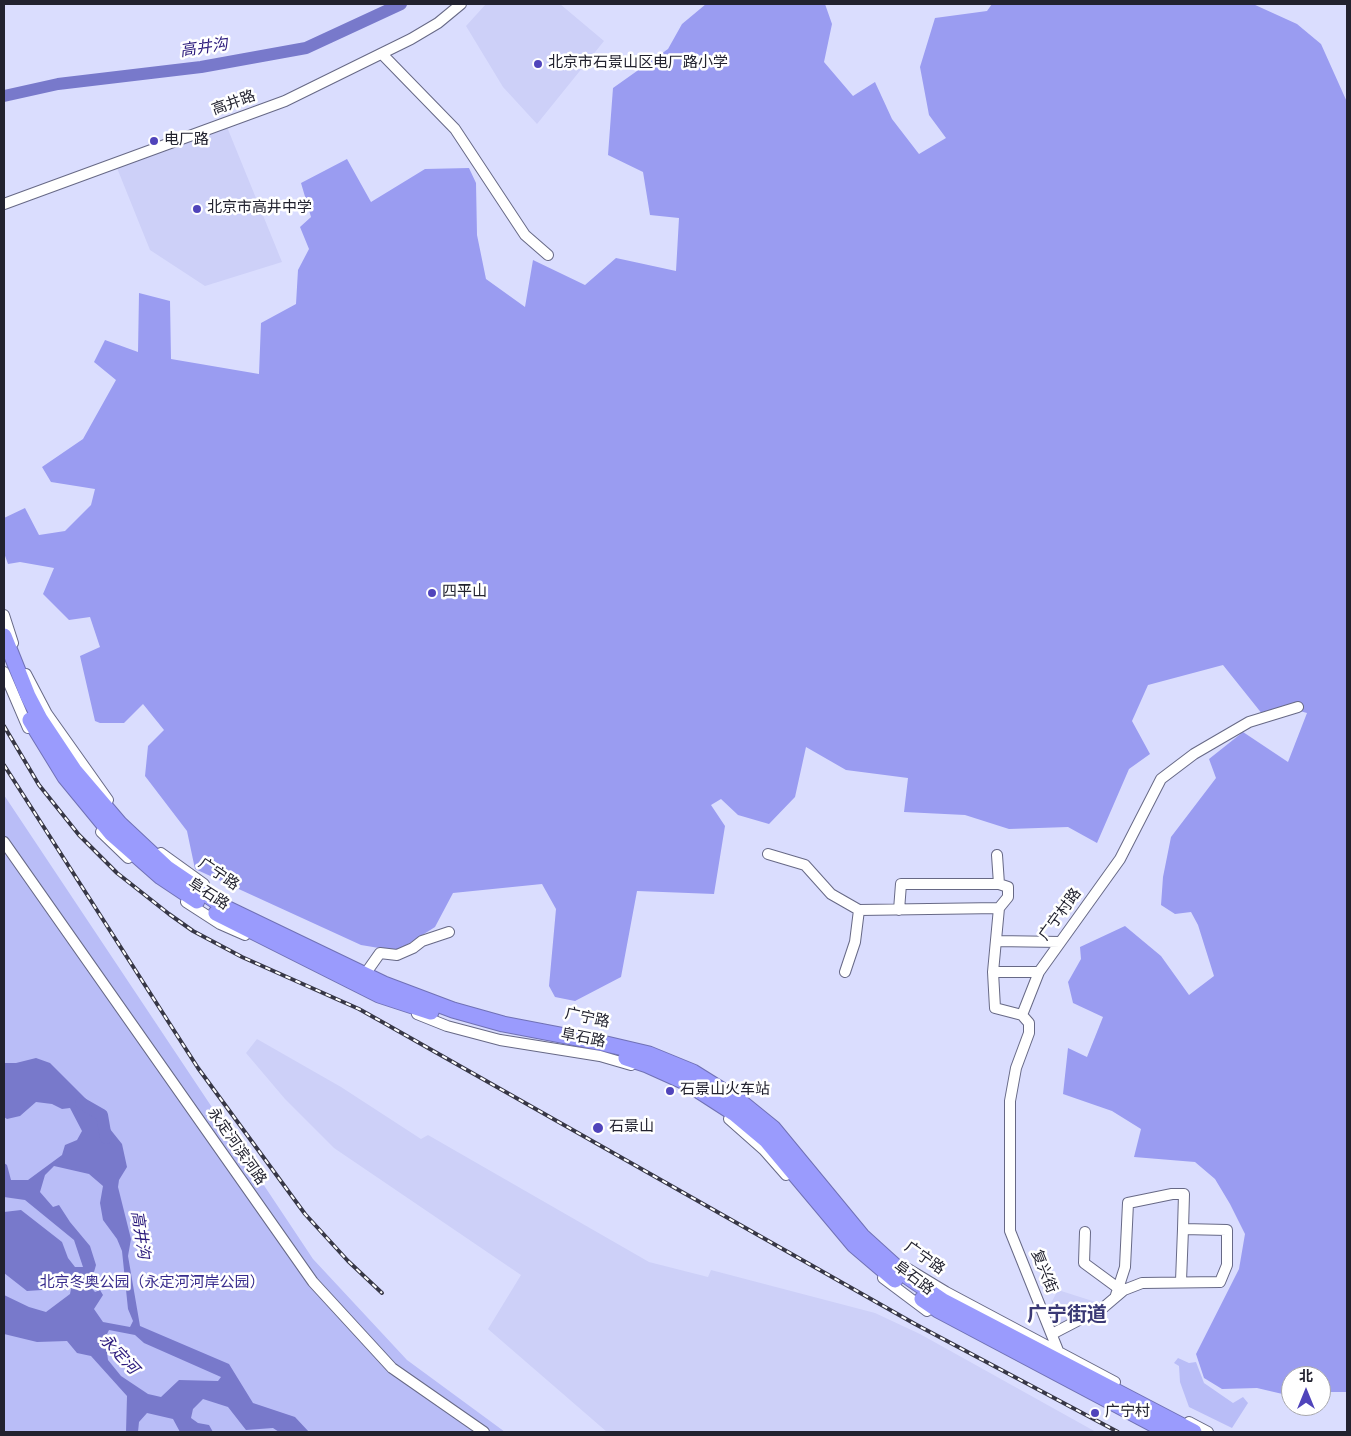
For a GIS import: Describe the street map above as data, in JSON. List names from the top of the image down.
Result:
{
  "streets": {
    "highway": ["阜石路"],
    "street": [
      "高井路",
      "广宁路",
      "广宁村路",
      "永定河滨河路",
      "复兴街"
    ]
  },
  "crossings": [
    ["广宁路", "复兴街"],
    ["广宁村路", "复兴街"]
  ],
  "districts": ["广宁街道"],
  "water": ["高井沟", "永定河"],
  "parks": ["北京冬奥公园（永定河河岸公园）"],
  "places": [
    "北京市石景山区电厂路小学",
    "电厂路",
    "北京市高井中学",
    "四平山",
    "石景山火车站",
    "石景山",
    "广宁村"
  ],
  "north": "top"
}
